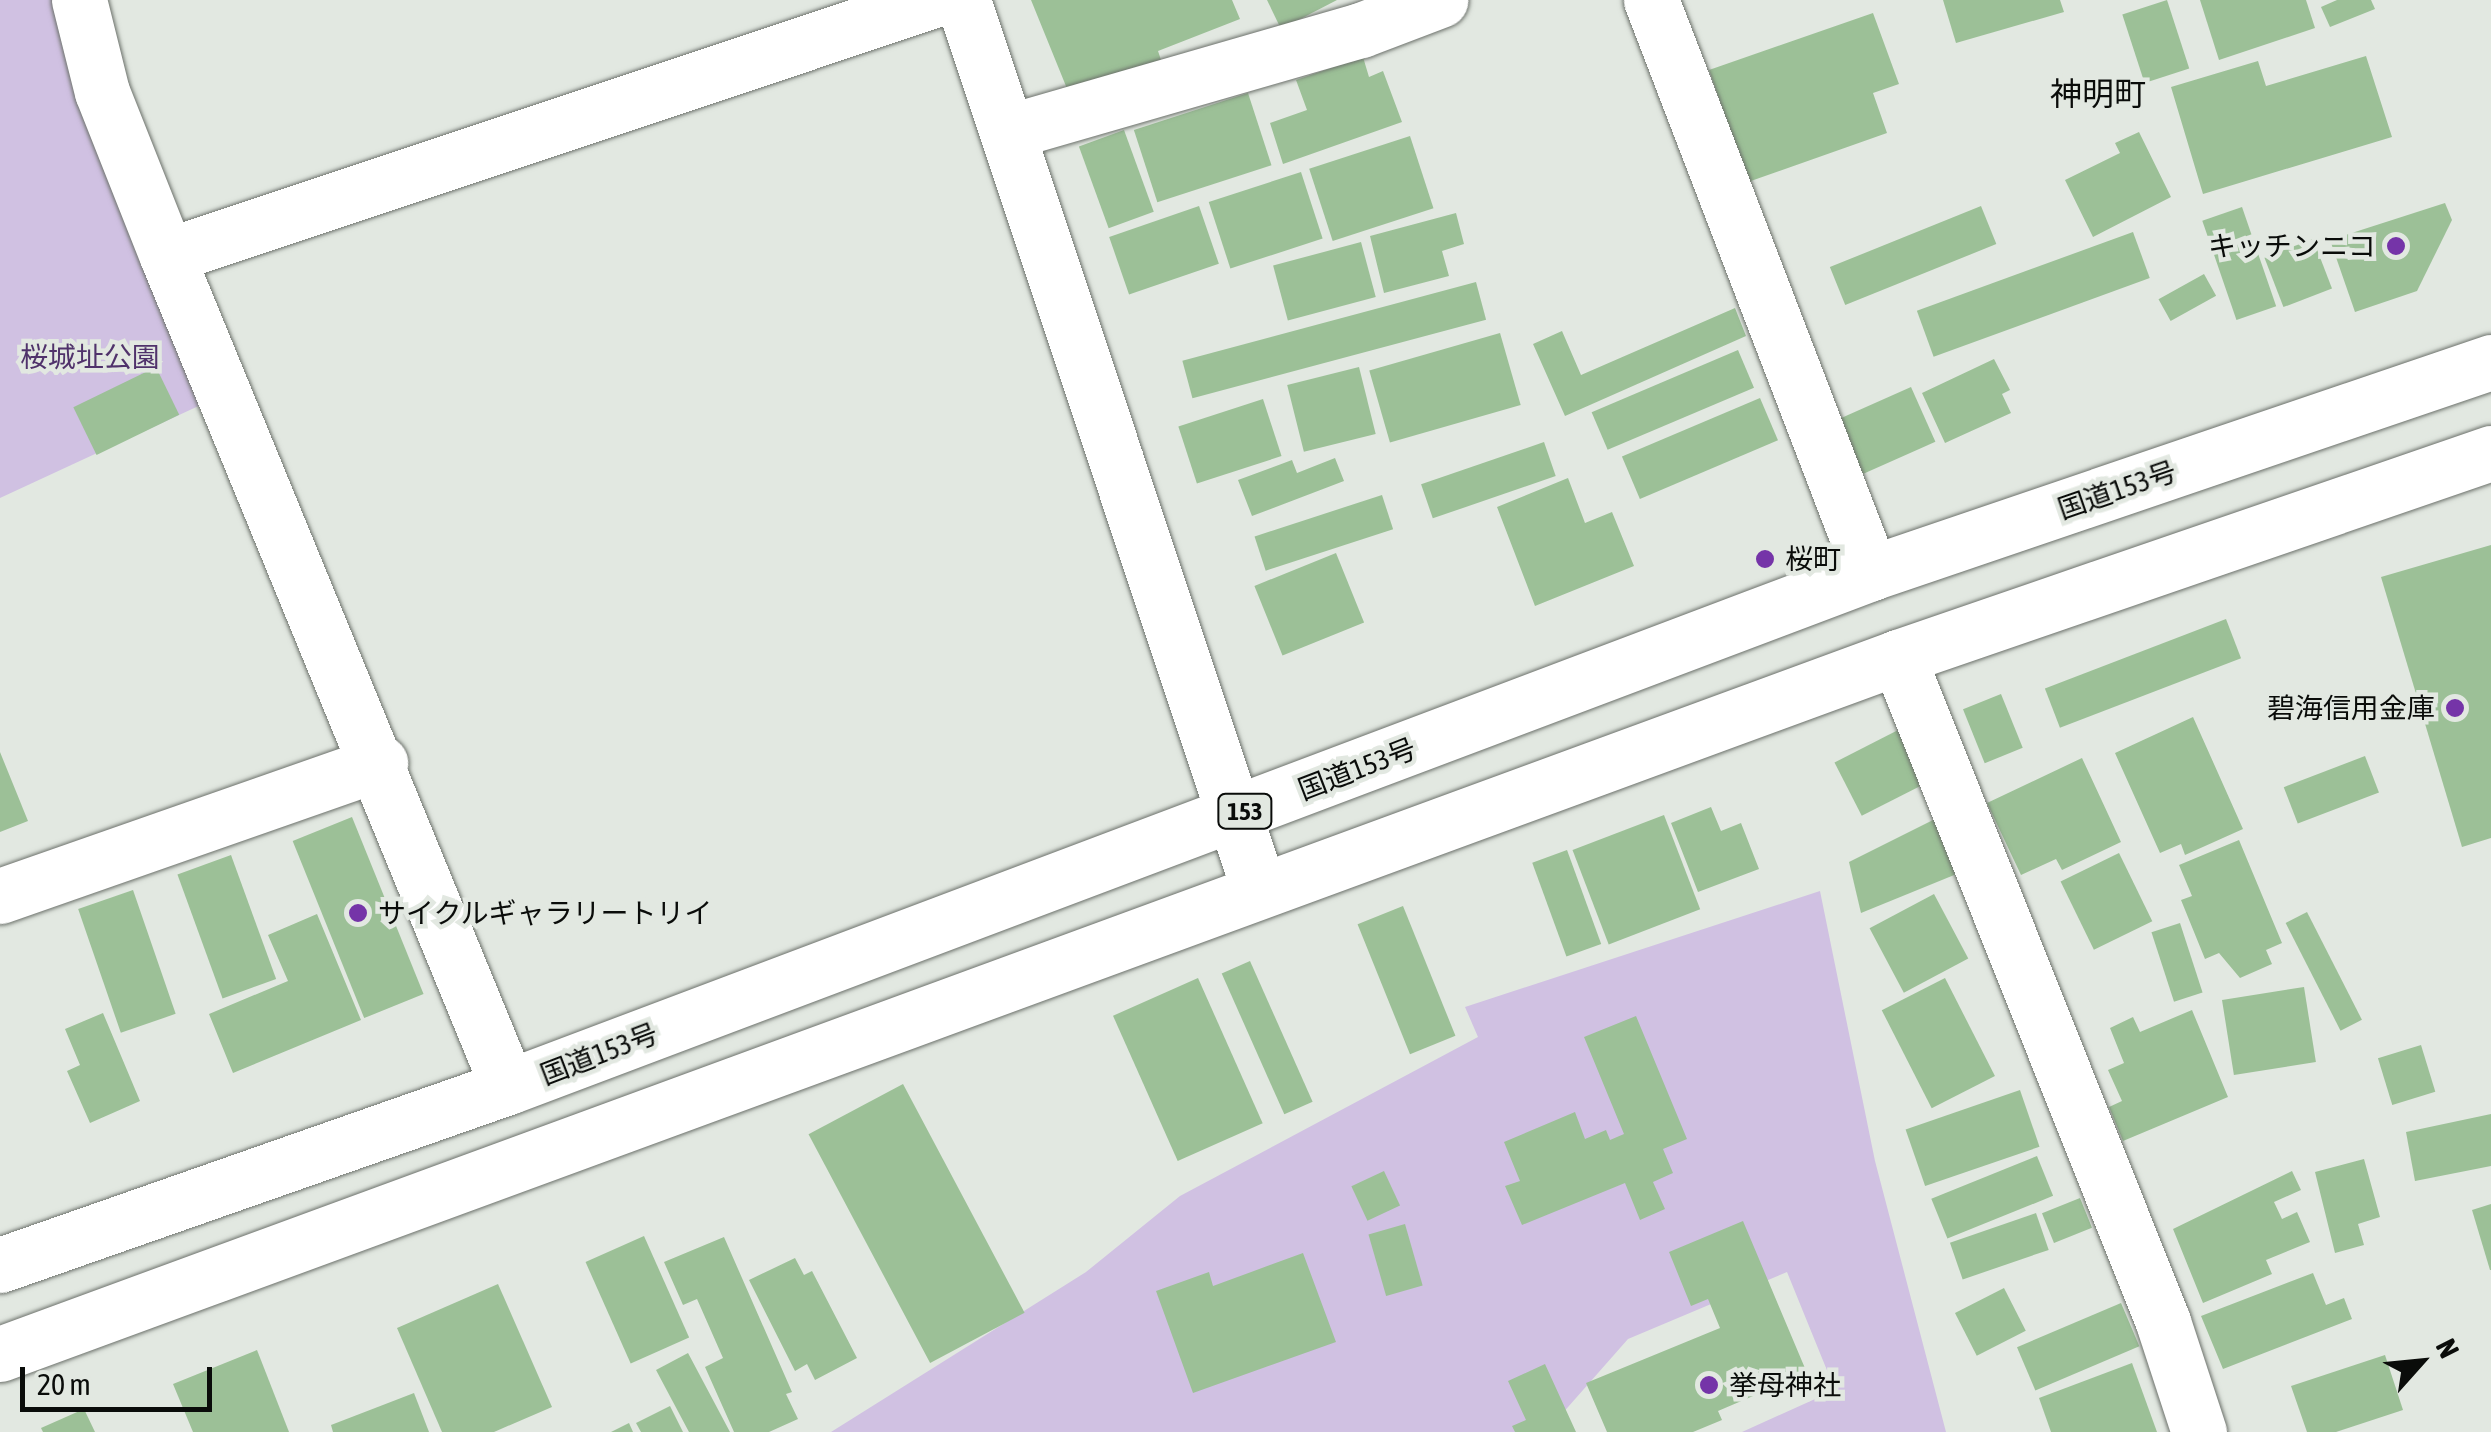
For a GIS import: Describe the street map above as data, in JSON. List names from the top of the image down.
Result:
{
  "streets": {
    "main road": ["国道153号", "153"]
  },
  "districts": ["神明町"],
  "parks": ["桜城址公園"],
  "places": [
    "キッチンニコ",
    "桜町",
    "碧海信用金庫",
    "サイクルギャラリートリイ",
    "挙母神社"
  ],
  "scale_bar": "20 m",
  "north": "top right"
}
